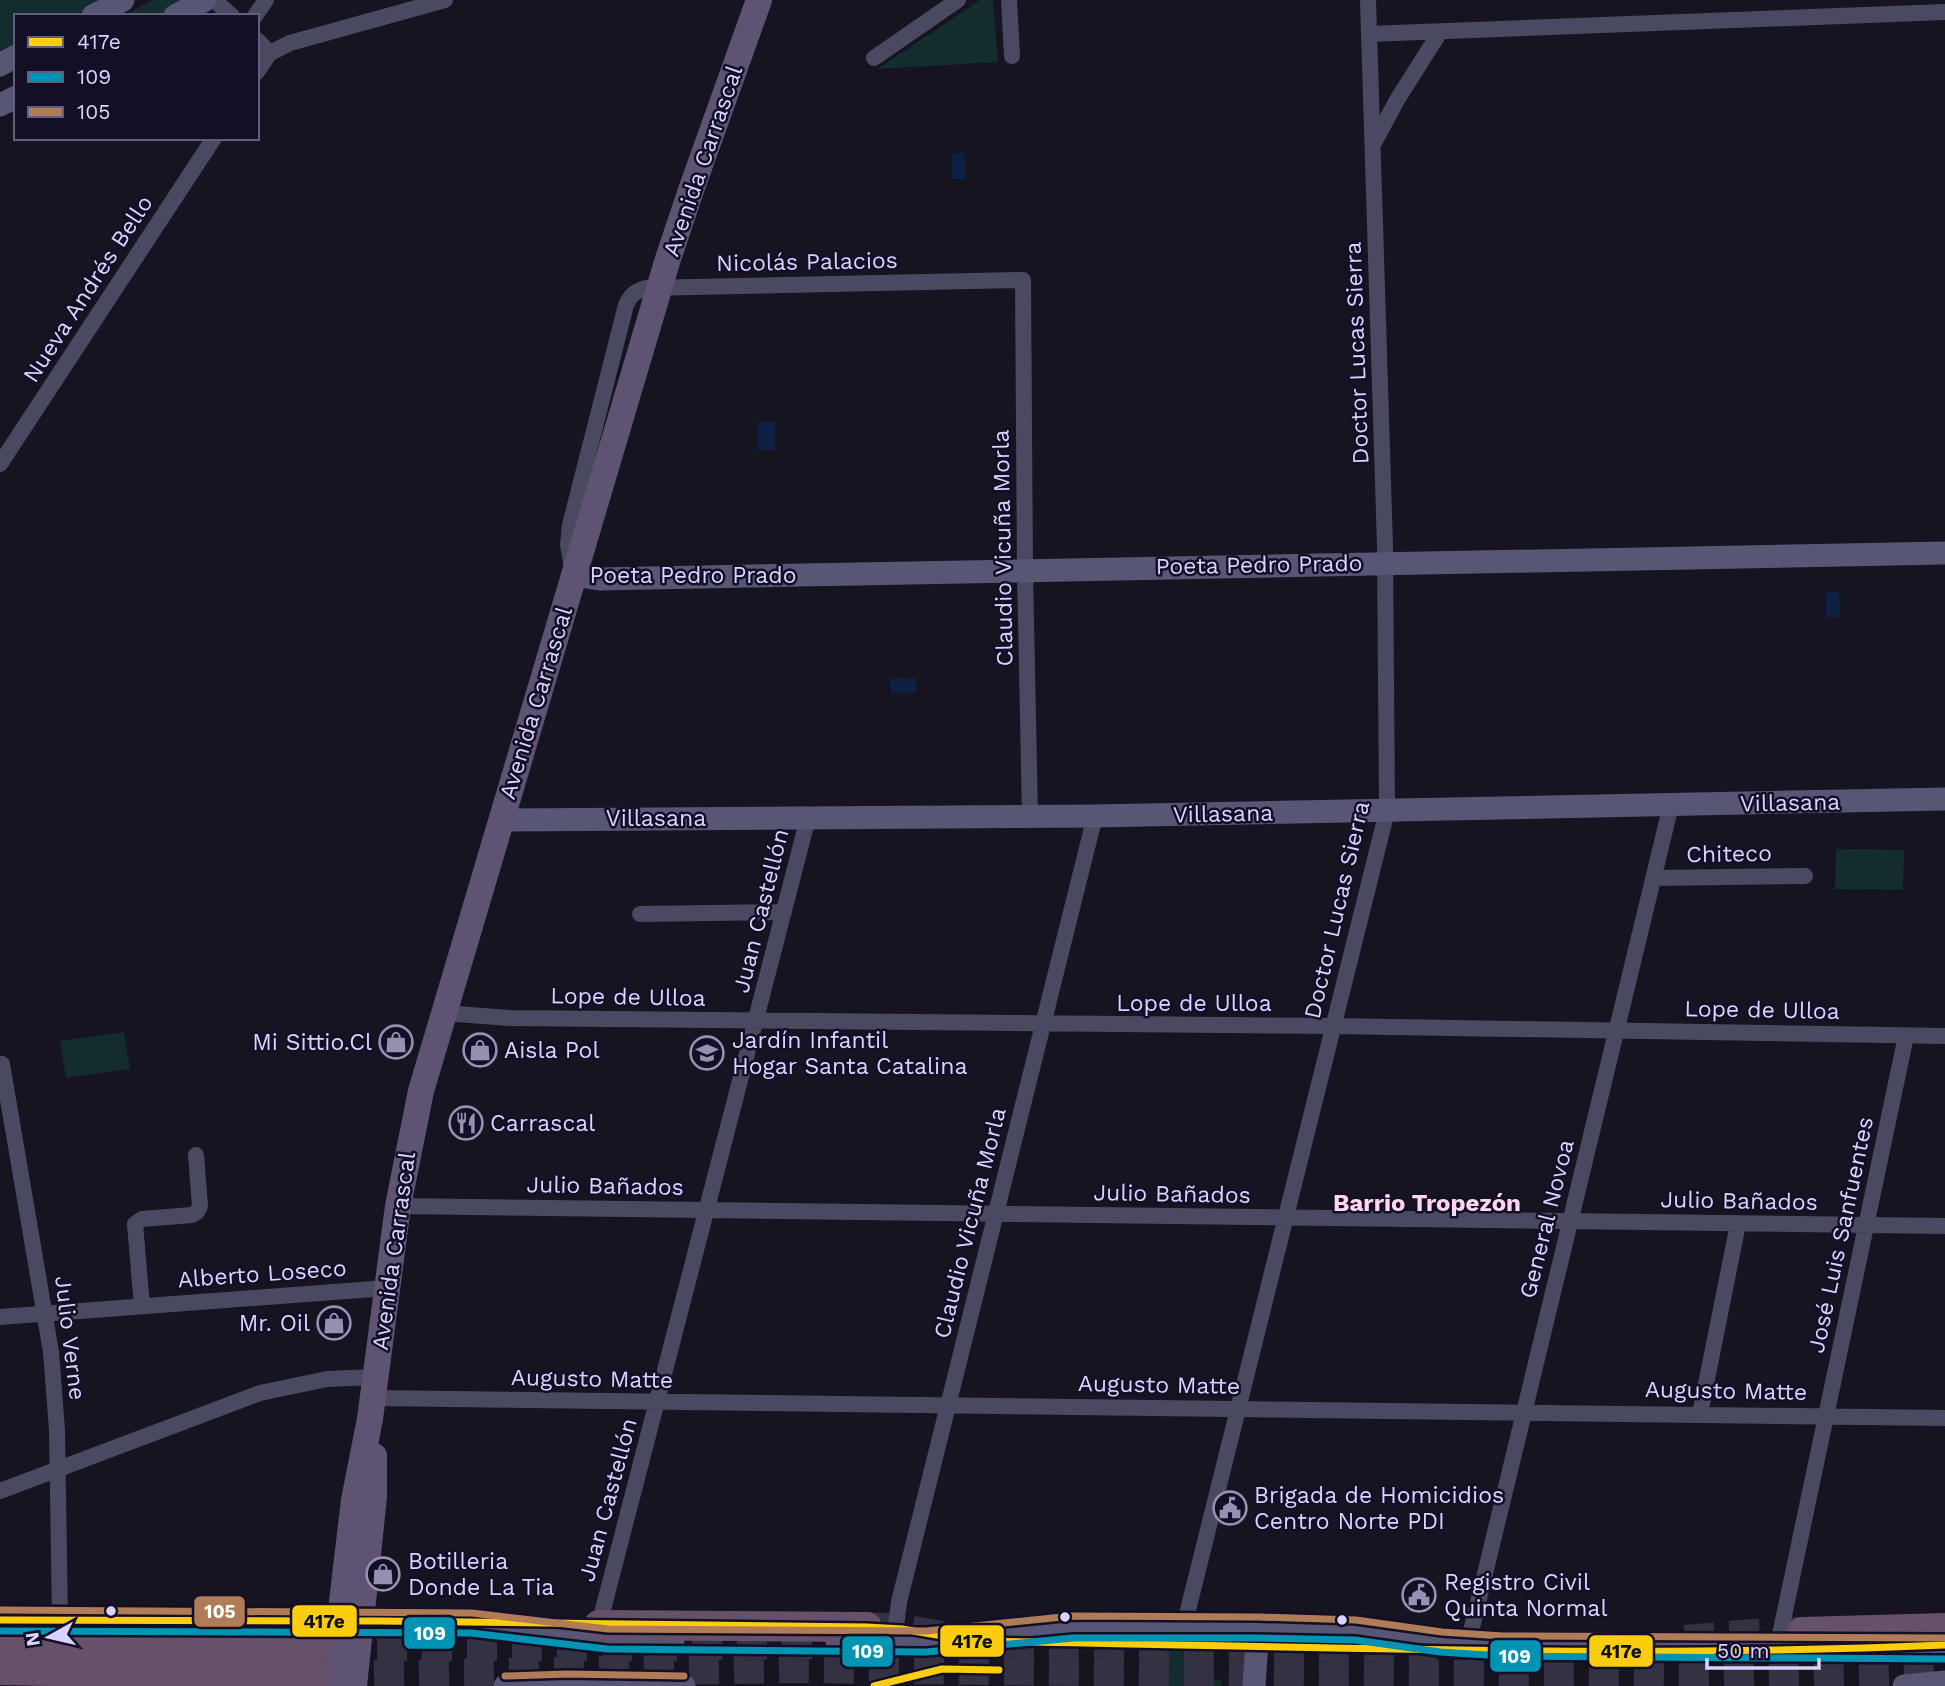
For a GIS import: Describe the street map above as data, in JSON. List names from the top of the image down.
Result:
{
  "streets": {
    "main road": ["Avenida Carrascal"],
    "street": [
      "Nicolás Palacios",
      "Nueva Andrés Bello",
      "Doctor Lucas Sierra",
      "Claudio Vicuña Morla",
      "Poeta Pedro Prado",
      "Villasana",
      "Chiteco",
      "Juan Castellón",
      "Lope de Ulloa",
      "Julio Bañados",
      "General Novoa",
      "José Luis Sanfuentes",
      "Alberto Loseco",
      "Julio Verne",
      "Augusto Matte"
    ]
  },
  "crossings": [
    ["Avenida Carrascal", "Nicolás Palacios"],
    ["Avenida Carrascal", "Poeta Pedro Prado"],
    ["Avenida Carrascal", "Villasana"],
    ["Avenida Carrascal", "Lope de Ulloa"],
    ["Avenida Carrascal", "Julio Bañados"],
    ["Avenida Carrascal", "Alberto Loseco"],
    ["Avenida Carrascal", "Augusto Matte"],
    ["Nicolás Palacios", "Claudio Vicuña Morla"],
    ["Nicolás Palacios", "Poeta Pedro Prado"],
    ["Doctor Lucas Sierra", "Poeta Pedro Prado"],
    ["Doctor Lucas Sierra", "Villasana"],
    ["Doctor Lucas Sierra", "Lope de Ulloa"],
    ["Doctor Lucas Sierra", "Julio Bañados"],
    ["Doctor Lucas Sierra", "Augusto Matte"],
    ["Claudio Vicuña Morla", "Poeta Pedro Prado"],
    ["Claudio Vicuña Morla", "Villasana"],
    ["Claudio Vicuña Morla", "Lope de Ulloa"],
    ["Claudio Vicuña Morla", "Julio Bañados"],
    ["Claudio Vicuña Morla", "Augusto Matte"],
    ["Villasana", "Juan Castellón"],
    ["Villasana", "General Novoa"],
    ["Chiteco", "General Novoa"],
    ["Juan Castellón", "Lope de Ulloa"],
    ["Juan Castellón", "Julio Bañados"],
    ["Juan Castellón", "Augusto Matte"],
    ["Lope de Ulloa", "General Novoa"],
    ["Lope de Ulloa", "José Luis Sanfuentes"],
    ["Julio Bañados", "General Novoa"],
    ["Julio Bañados", "José Luis Sanfuentes"],
    ["General Novoa", "Augusto Matte"],
    ["José Luis Sanfuentes", "Augusto Matte"],
    ["Alberto Loseco", "Julio Verne"],
    ["Julio Verne", "Augusto Matte"]
  ],
  "districts": ["Barrio Tropezón"],
  "places": {
    "shop": [
      "Mi Sittio.Cl",
      "Aisla Pol",
      "Mr. Oil",
      "Botilleria Donde La Tia"
    ],
    "school or university": ["Jardín Infantil Hogar Santa Catalina"],
    "restaurant": ["Carrascal"],
    "public building": ["Brigada de Homicidios Centro Norte PDI", "Registro Civil Quinta Normal"]
  },
  "lines": ["transit line 105", "transit line 417e", "transit line 109"],
  "legend": ["417e", "109", "105"],
  "scale_bar": "50 m",
  "north": "left"
}
